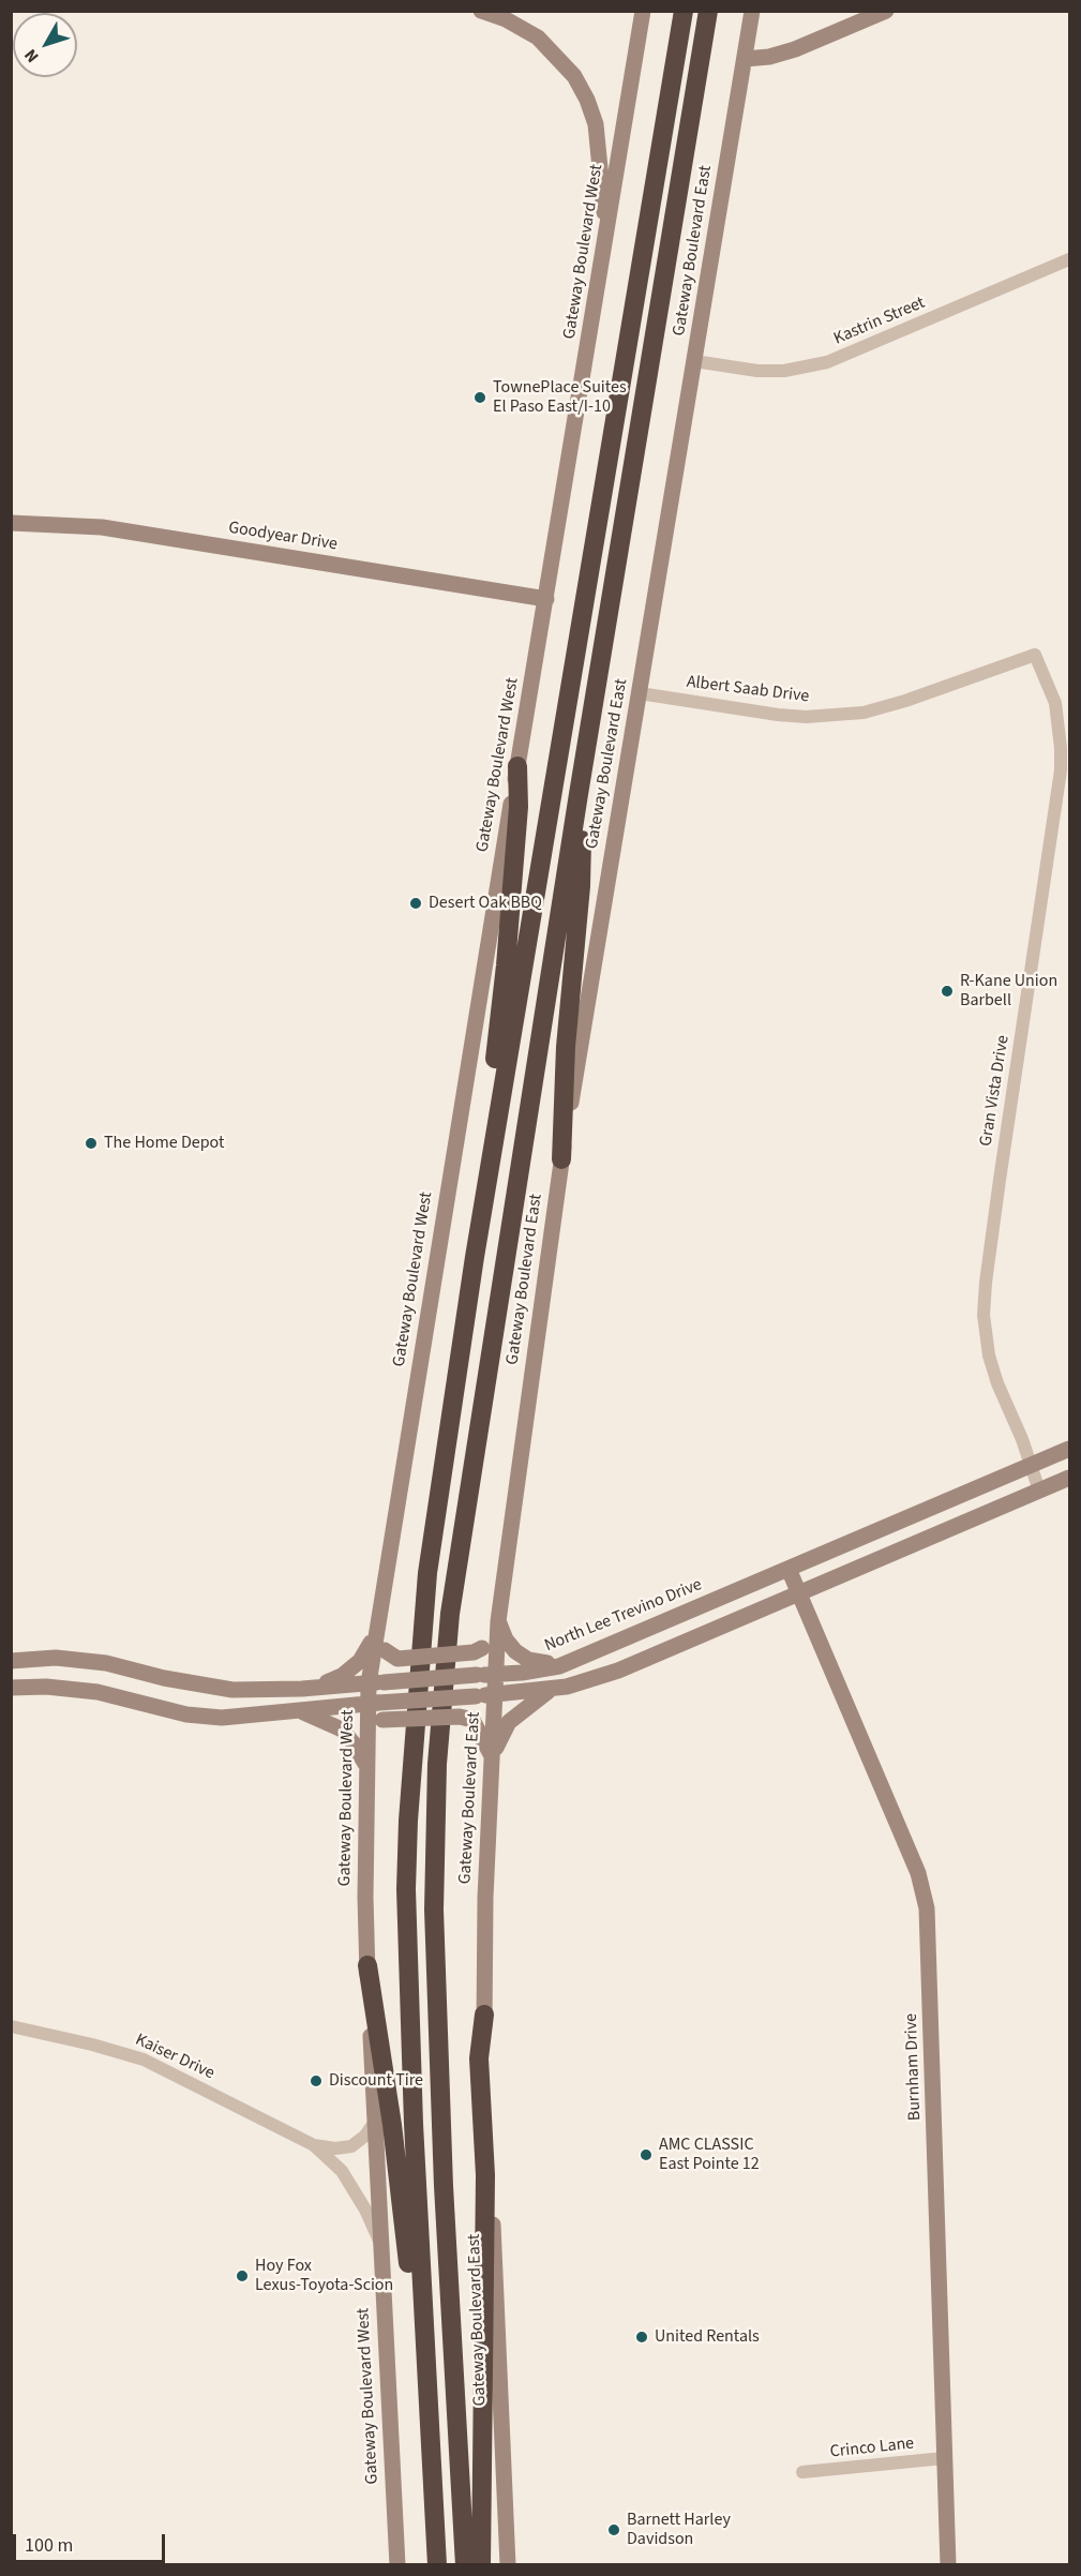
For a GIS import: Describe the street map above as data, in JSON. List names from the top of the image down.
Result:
{
  "streets": {
    "main road": [
      "Gateway Boulevard East",
      "Gateway Boulevard West",
      "Goodyear Drive",
      "North Lee Trevino Drive",
      "Burnham Drive"
    ],
    "street": [
      "Kastrin Street",
      "Albert Saab Drive",
      "Gran Vista Drive",
      "Kaiser Drive",
      "Crinco Lane"
    ]
  },
  "crossings": [
    ["Gateway Boulevard East", "Kastrin Street"],
    ["Gateway Boulevard East", "Albert Saab Drive"],
    ["Gateway Boulevard East", "North Lee Trevino Drive"],
    ["Gateway Boulevard West", "Goodyear Drive"],
    ["Gateway Boulevard West", "North Lee Trevino Drive"],
    ["Gateway Boulevard West", "Kaiser Drive"],
    ["Albert Saab Drive", "Gran Vista Drive"],
    ["Gran Vista Drive", "North Lee Trevino Drive"],
    ["North Lee Trevino Drive", "Burnham Drive"],
    ["Burnham Drive", "Crinco Lane"]
  ],
  "places": [
    "TownePlace Suites El Paso East/I-10",
    "Desert Oak BBQ",
    "R-Kane Union Barbell",
    "The Home Depot",
    "Discount Tire",
    "AMC CLASSIC East Pointe 12",
    "Hoy Fox Lexus-Toyota-Scion",
    "United Rentals",
    "Barnett Harley Davidson"
  ],
  "scale_bar": "100 m",
  "north": "bottom left"
}
